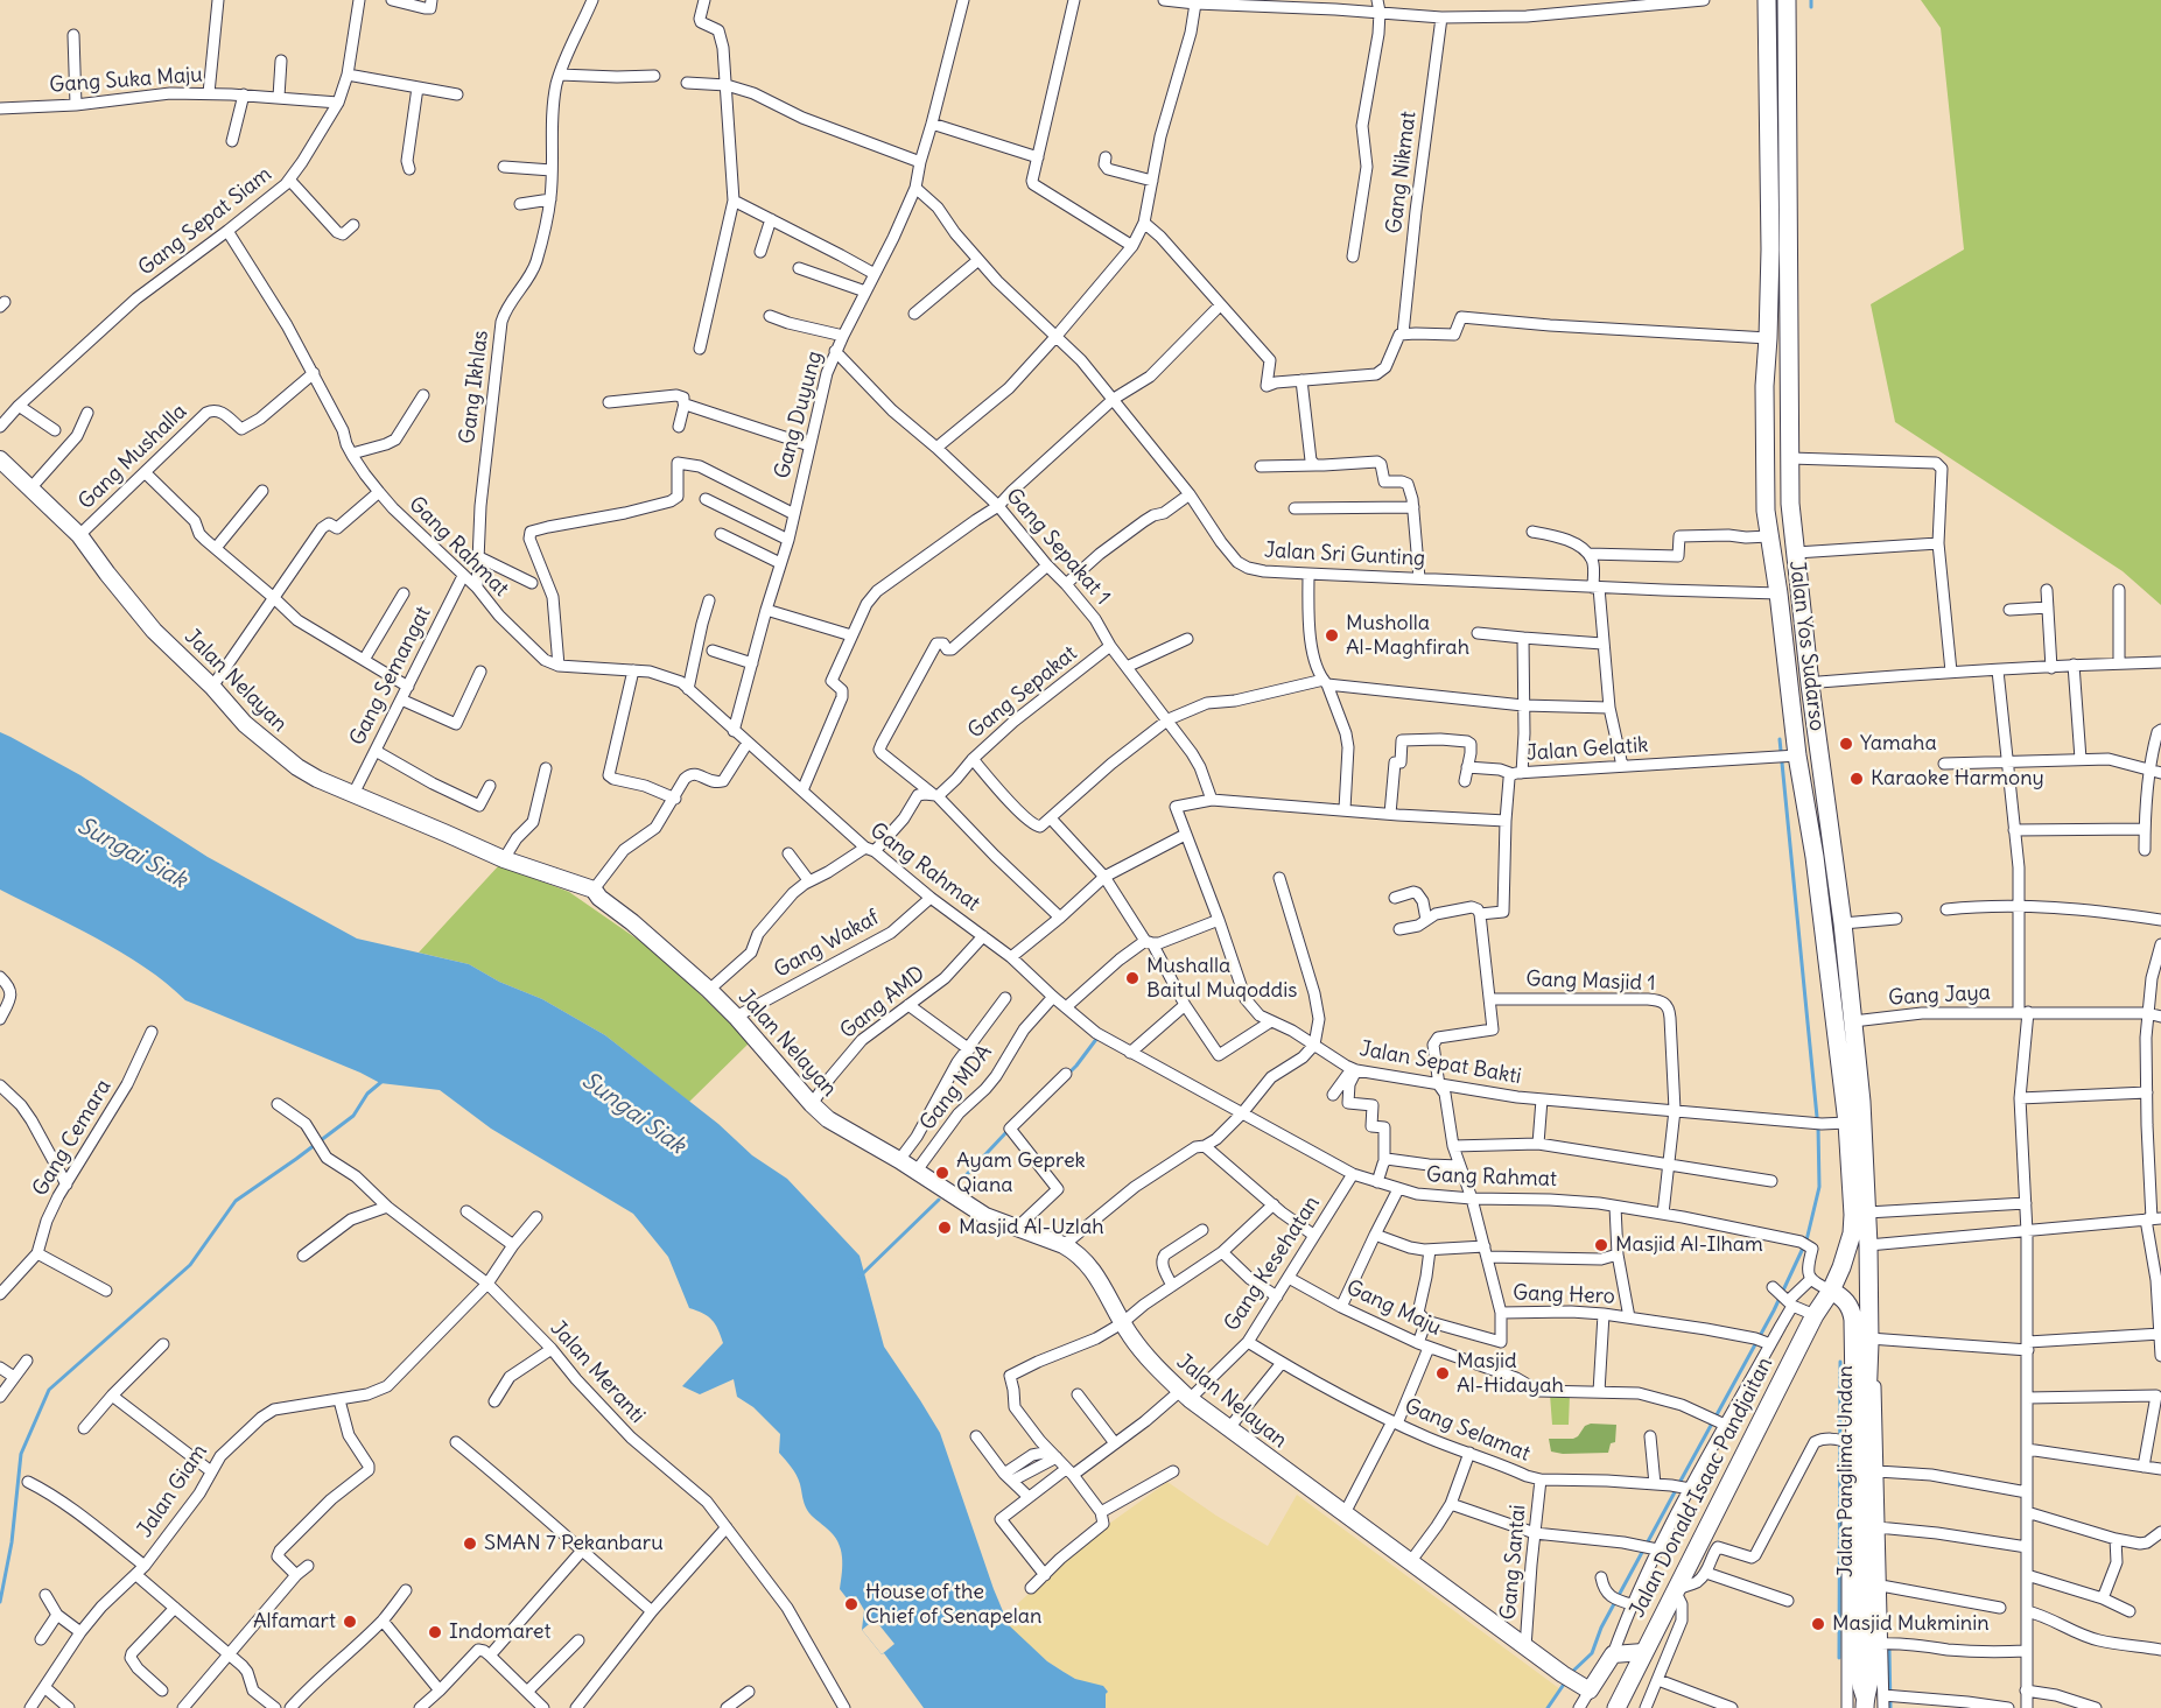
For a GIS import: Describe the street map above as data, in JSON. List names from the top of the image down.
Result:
{
  "streets": {
    "main road": [
      "Jalan Yos Sudarso",
      "Jalan Nelayan",
      "Jalan Panglima Undan",
      "Jalan Donald Isaac Pandjaitan"
    ],
    "street": [
      "Gang Suka Maju",
      "Gang Nikmat",
      "Gang Sepat Siam",
      "Gang Ikhlas",
      "Gang Duyung",
      "Gang Mushalla",
      "Gang Rahmat",
      "Gang Sepakat 1",
      "Jalan Sri Gunting",
      "Gang Semangat",
      "Gang Sepakat",
      "Jalan Gelatik",
      "Gang Wakaf",
      "Gang Masjid 1",
      "Gang Jaya",
      "Gang AMD",
      "Jalan Sepat Bakti",
      "Gang MDA",
      "Gang Cemara",
      "Gang Kesehatan",
      "Gang Hero",
      "Gang Maju",
      "Jalan Meranti",
      "Gang Selamat",
      "Jalan Giam",
      "Gang Santai"
    ]
  },
  "crossings": [
    ["Gang Suka Maju", "Gang Sepat Siam"],
    ["Gang Sepat Siam", "Gang Rahmat"],
    ["Gang Ikhlas", "Gang Rahmat"],
    ["Gang Duyung", "Gang Rahmat"],
    ["Gang Duyung", "Gang Sepakat 1"],
    ["Gang Duyung", "Jalan Sri Gunting"],
    ["Gang Mushalla", "Gang Rahmat"],
    ["Gang Mushalla", "Jalan Nelayan"],
    ["Gang Rahmat", "Gang Semangat"],
    ["Gang Rahmat", "Gang Sepakat"],
    ["Gang Rahmat", "Gang Wakaf"],
    ["Gang Rahmat", "Gang AMD"],
    ["Gang Rahmat", "Gang MDA"],
    ["Gang Rahmat", "Gang Kesehatan"],
    ["Gang Sepakat 1", "Gang Sepakat"],
    ["Gang Sepakat 1", "Jalan Sepat Bakti"],
    ["Jalan Sri Gunting", "Jalan Yos Sudarso"],
    ["Jalan Yos Sudarso", "Jalan Gelatik"],
    ["Jalan Yos Sudarso", "Gang Jaya"],
    ["Jalan Yos Sudarso", "Jalan Sepat Bakti"],
    ["Jalan Yos Sudarso", "Jalan Panglima Undan"],
    ["Jalan Yos Sudarso", "Jalan Donald Isaac Pandjaitan"],
    ["Gang Semangat", "Jalan Nelayan"],
    ["Jalan Nelayan", "Gang Sepakat"],
    ["Jalan Nelayan", "Gang Wakaf"],
    ["Jalan Nelayan", "Gang AMD"],
    ["Jalan Nelayan", "Gang MDA"],
    ["Jalan Nelayan", "Gang Kesehatan"],
    ["Jalan Nelayan", "Gang Santai"],
    ["Gang Masjid 1", "Jalan Sepat Bakti"],
    ["Gang Kesehatan", "Gang Maju"],
    ["Gang Kesehatan", "Gang Selamat"],
    ["Jalan Meranti", "Jalan Giam"],
    ["Gang Selamat", "Gang Santai"]
  ],
  "water": ["Sungai Siak"],
  "places": [
    "Musholla Al-Maghfirah",
    "Yamaha",
    "Karaoke Harmony",
    "Mushalla Baitul Muqoddis",
    "Ayam Geprek Qiana",
    "Masjid Al-Uzlah",
    "Masjid Al-Ilham",
    "Masjid Al-Hidayah",
    "SMAN 7 Pekanbaru",
    "House of the Chief of Senapelan",
    "Alfamart",
    "Masjid Mukminin",
    "Indomaret"
  ]
}
